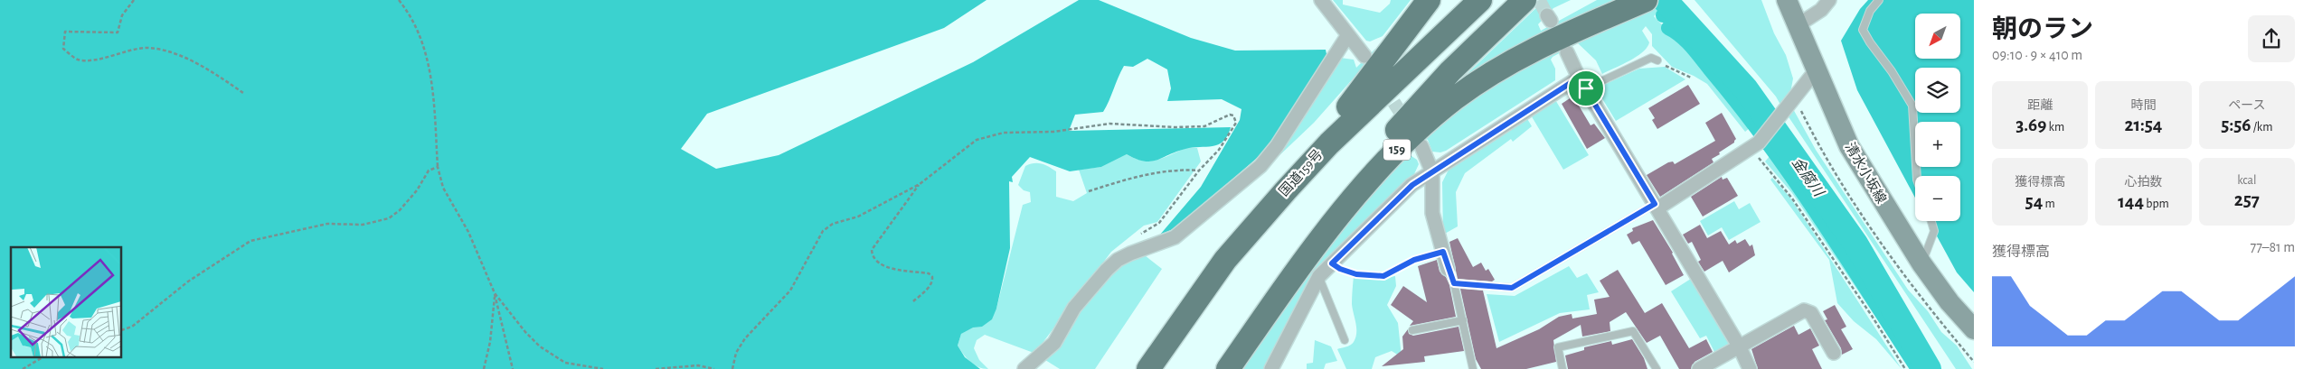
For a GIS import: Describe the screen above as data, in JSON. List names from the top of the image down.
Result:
{
  "streets": {
    "highway": ["159", "国道159号"],
    "main road": ["清水小坂線"]
  },
  "water": ["金腐川"],
  "north": "bottom left",
  "page": {
    "heading": ["朝のラン", "09:10 · 9 × 410 m"],
    "map_buttons": ["+", "−"],
    "stats": [
      ["距離", "3.69 km"],
      ["時間", "21:54"],
      ["ペース", "5:56 /km"],
      ["獲得標高", "54 m"],
      ["心拍数", "144 bpm"],
      ["kcal", "257"]
    ],
    "chart": ["獲得標高", "77–81 m"]
  }
}
